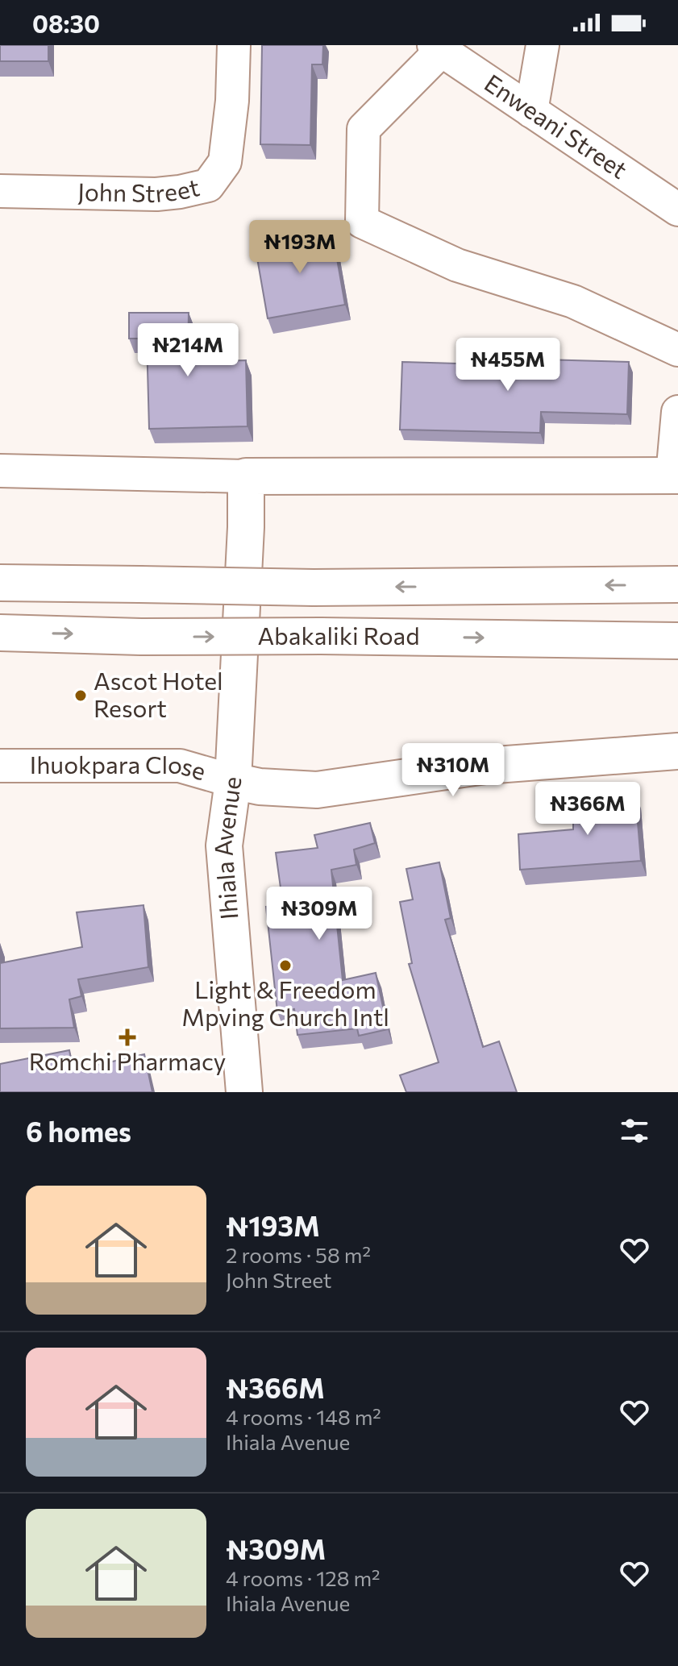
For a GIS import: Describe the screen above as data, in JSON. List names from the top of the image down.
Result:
{
  "streets": {
    "main road": ["Abakaliki Road", "Ihiala Avenue"],
    "street": ["Enweani Street", "John Street", "Ihuokpara Close"]
  },
  "crossings": [
    ["Ihuokpara Close", "Ihiala Avenue"]
  ],
  "places": {
    "other": ["Ascot Hotel Resort", "Light & Freedom Mpving Church Intl"],
    "health": ["Romchi Pharmacy"]
  },
  "page": {
    "status": "08:30",
    "price": [
      "₦193M",
      "₦214M",
      "₦455M",
      "₦310M",
      "₦366M",
      "₦309M"
    ],
    "heading": "6 homes",
    "list": [
      {
        "name": "₦193M",
        "note": "2 rooms · 58 m² · John Street"
      },
      {
        "name": "₦366M",
        "note": "4 rooms · 148 m² · Ihiala Avenue"
      },
      {
        "name": "₦309M",
        "note": "4 rooms · 128 m² · Ihiala Avenue"
      }
    ]
  }
}
